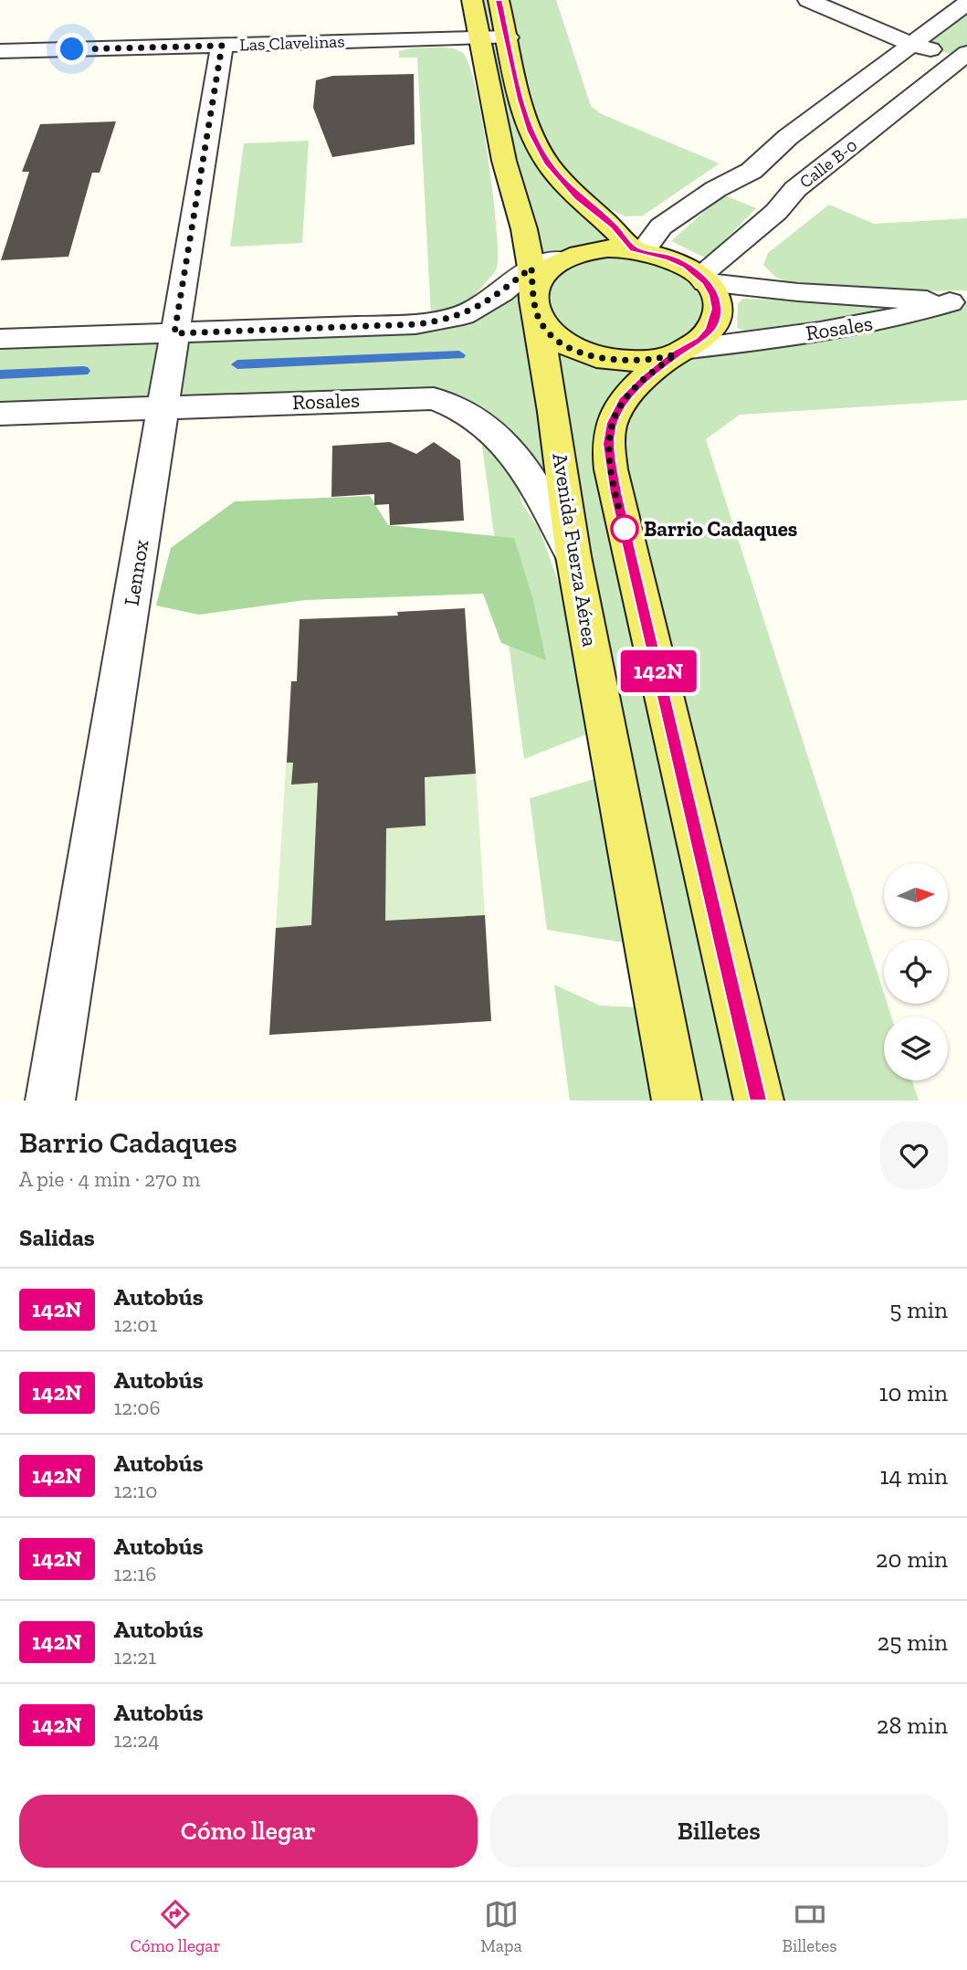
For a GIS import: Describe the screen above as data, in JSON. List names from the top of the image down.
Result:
{
  "streets": {
    "main road": ["Avenida Fuerza Aérea"],
    "street": [
      "Las Clavelinas",
      "Calle B-0",
      "Rosales",
      "Lennox"
    ]
  },
  "crossings": [
    ["Las Clavelinas", "Avenida Fuerza Aérea"],
    ["Las Clavelinas", "Lennox"],
    ["Calle B-0", "Rosales"],
    ["Calle B-0", "Avenida Fuerza Aérea"],
    ["Rosales", "Avenida Fuerza Aérea"],
    ["Rosales", "Lennox"]
  ],
  "places": ["Barrio Cadaques"],
  "lines": ["bus line 142N"],
  "north": "right",
  "page": {
    "on_map": "142N",
    "heading": [
      ["Barrio Cadaques", "A pie · 4 min · 270 m"],
      "Salidas"
    ],
    "list": [
      {
        "mark": "142N",
        "name": "Autobús",
        "note": "12:01",
        "value": "5 min"
      },
      {
        "mark": "142N",
        "name": "Autobús",
        "note": "12:06",
        "value": "10 min"
      },
      {
        "mark": "142N",
        "name": "Autobús",
        "note": "12:10",
        "value": "14 min"
      },
      {
        "mark": "142N",
        "name": "Autobús",
        "note": "12:16",
        "value": "20 min"
      },
      {
        "mark": "142N",
        "name": "Autobús",
        "note": "12:21",
        "value": "25 min"
      },
      {
        "mark": "142N",
        "name": "Autobús",
        "note": "12:24",
        "value": "28 min"
      }
    ],
    "buttons": ["Cómo llegar", "Billetes"],
    "tabs": ["Cómo llegar", "Mapa", "Billetes"]
  }
}
